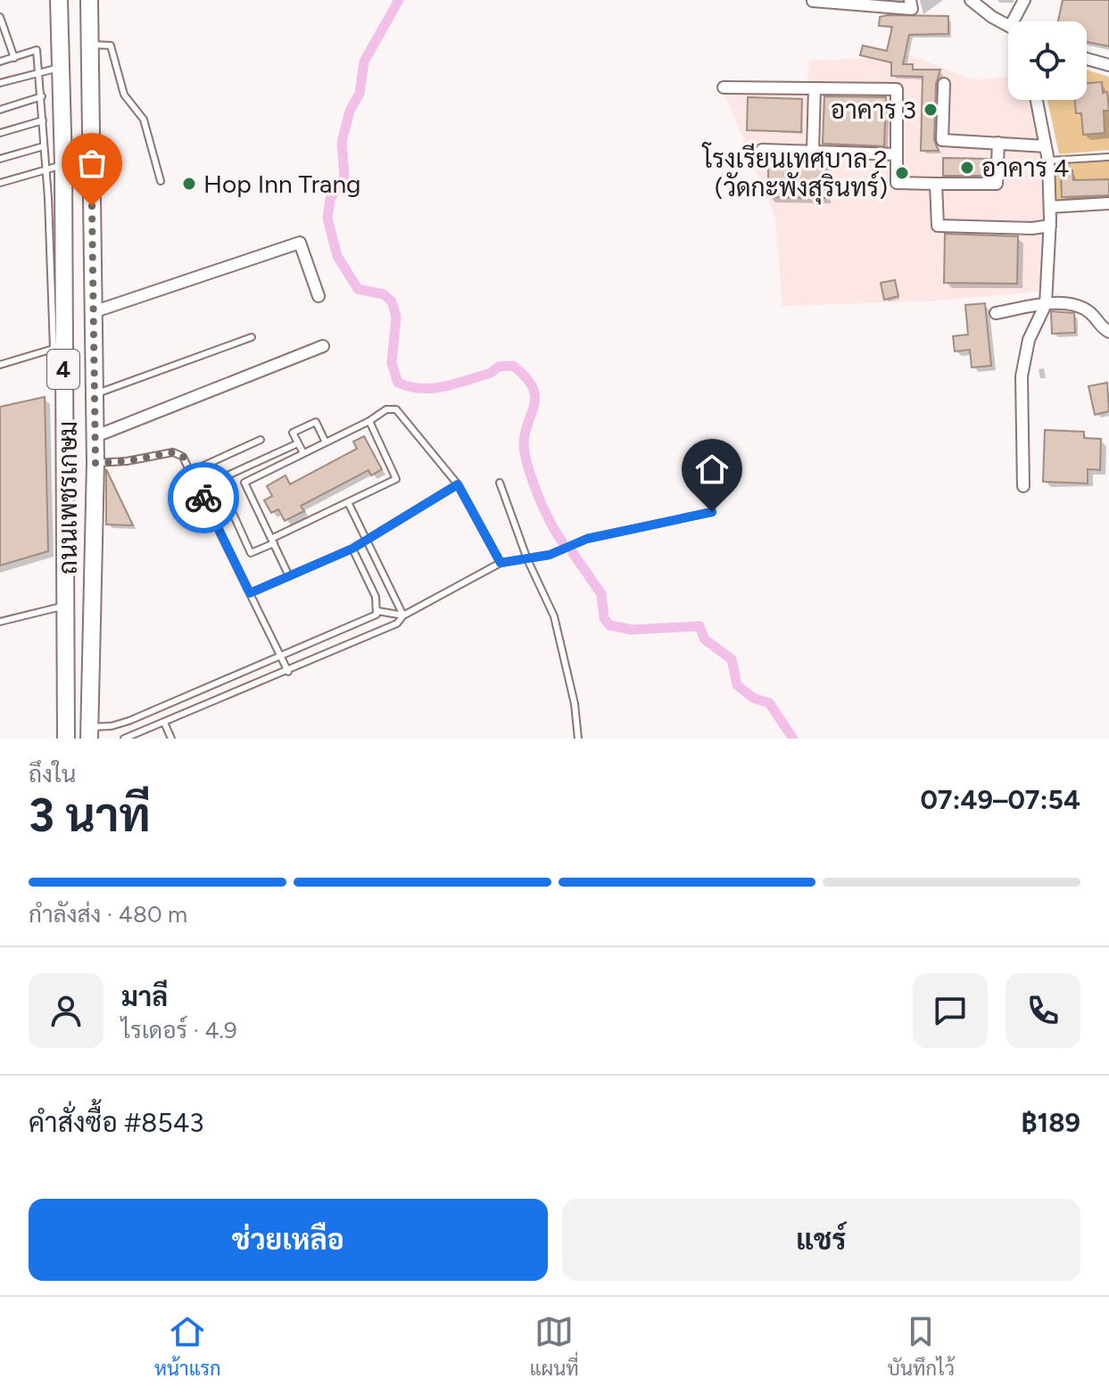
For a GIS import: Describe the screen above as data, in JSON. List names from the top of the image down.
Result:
{
  "streets": {
    "main road": ["4", "ถนนเพชรเกษม"]
  },
  "places": [
    "อาคาร 3",
    "อาคาร 4",
    "โรงเรียนเทศบาล 2 (วัดกะพังสุรินทร์)",
    "Hop Inn Trang"
  ],
  "page": {
    "heading": ["3 นาที", "ถึงใน", "07:49–07:54"],
    "panel": [
      "มาลี",
      "ไรเดอร์ · 4.9",
      "คำสั่งซื้อ #8543",
      "฿189"
    ],
    "bar": "กำลังส่ง · 480 m",
    "buttons": ["ช่วยเหลือ", "แชร์"],
    "tabs": ["หน้าแรก", "แผนที่", "บันทึกไว้"]
  }
}
